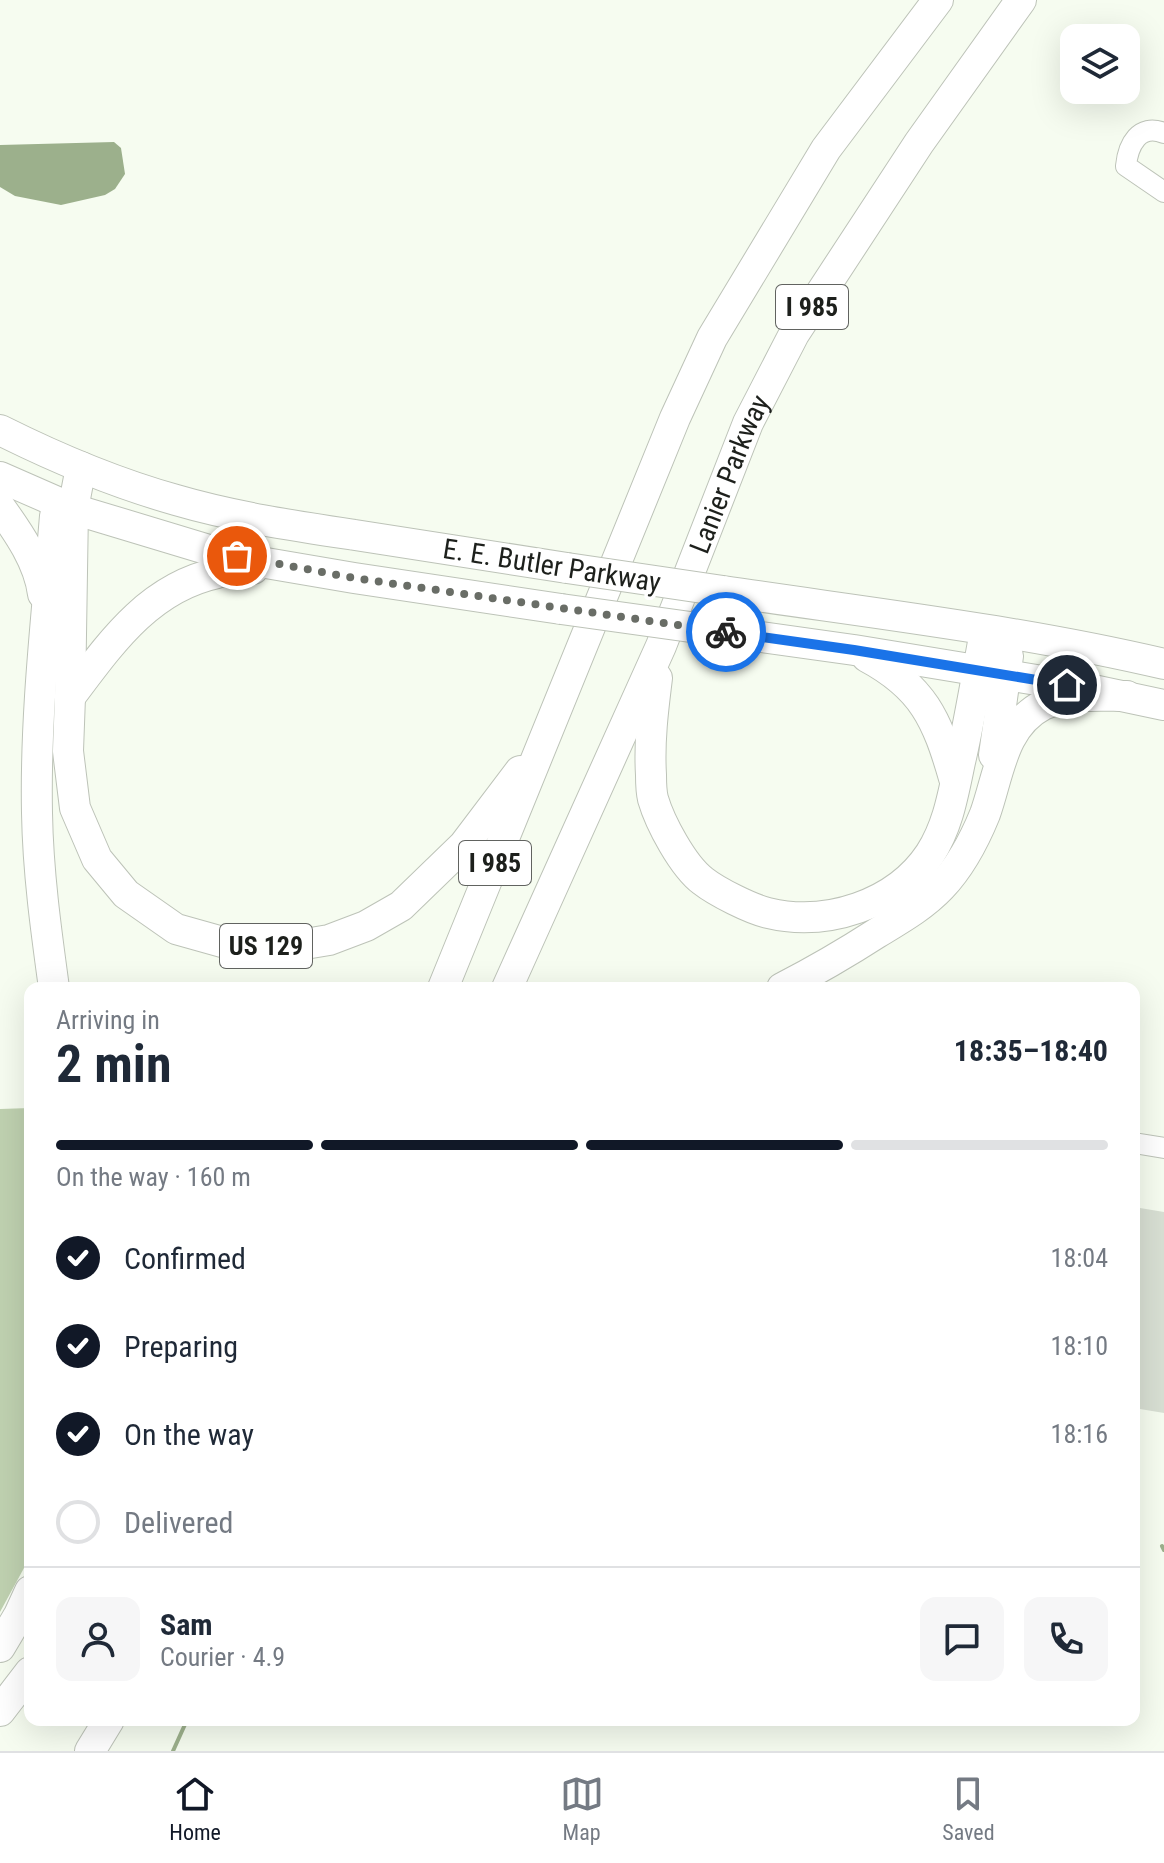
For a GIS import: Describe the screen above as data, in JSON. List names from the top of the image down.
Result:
{
  "streets": {
    "highway": [
      "I 985",
      "Lanier Parkway",
      "E. E. Butler Parkway",
      "US 129"
    ]
  },
  "crossings": [
    ["I 985", "US 129"]
  ],
  "page": {
    "heading": ["2 min", "Arriving in", "18:35–18:40"],
    "panel": ["Sam", "Courier · 4.9"],
    "bar": "On the way · 160 m",
    "list": [
      ["Confirmed", "18:04"],
      ["Preparing", "18:10"],
      ["On the way", "18:16"],
      "Delivered"
    ],
    "tabs": ["Home", "Map", "Saved"]
  }
}
